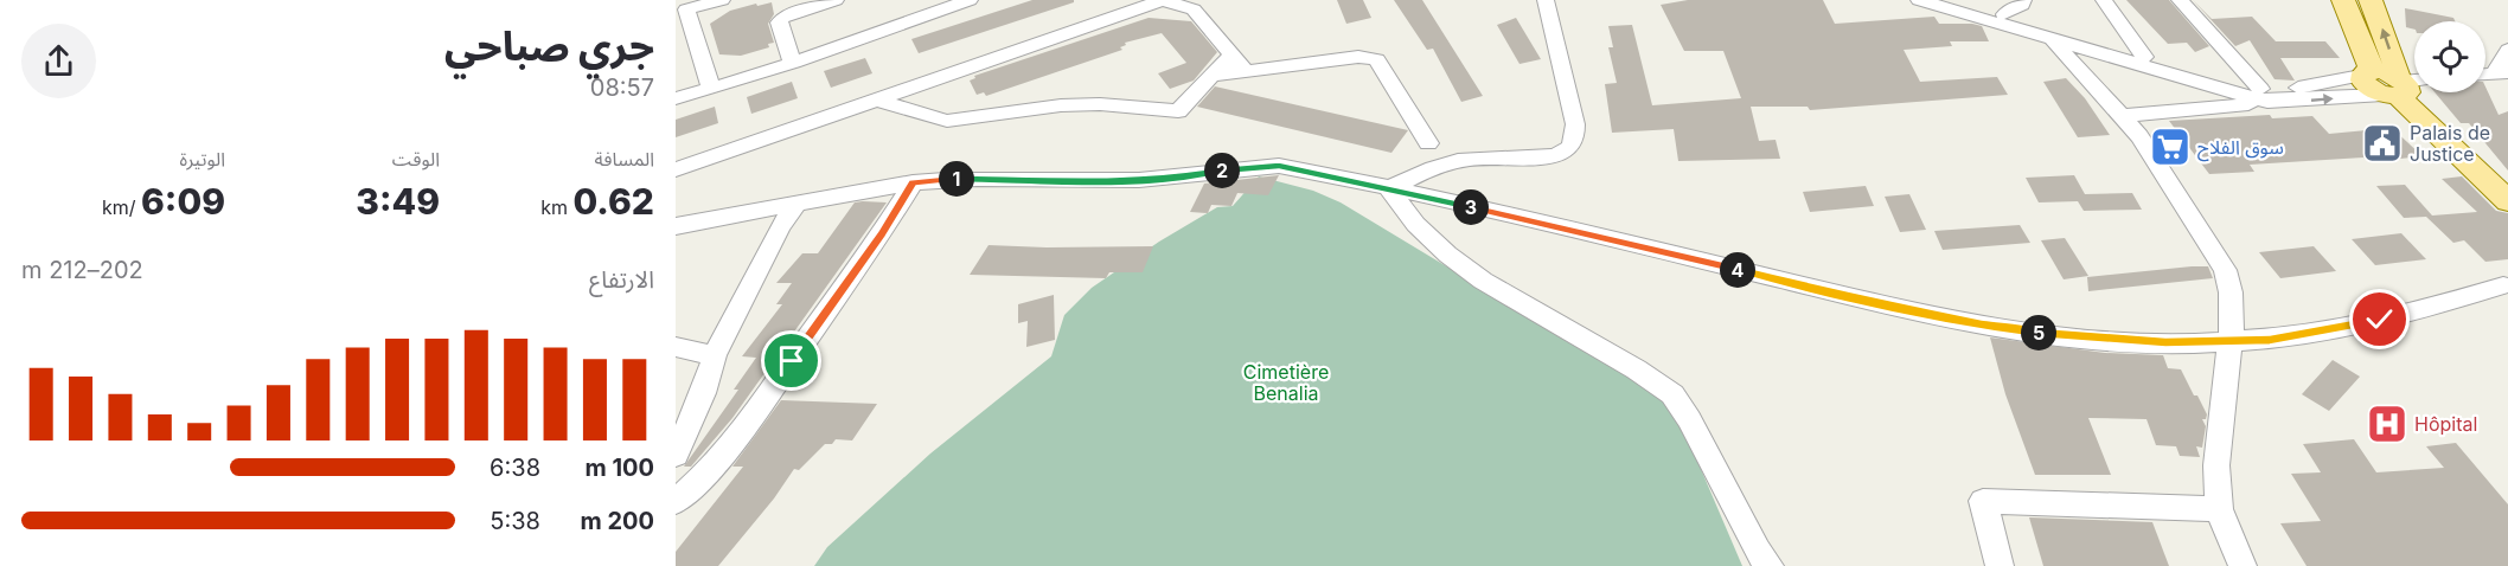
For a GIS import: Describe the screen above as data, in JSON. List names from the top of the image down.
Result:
{
  "parks": ["Cimetière Benalia"],
  "places": {
    "public building": ["Palais de Justice"],
    "supermarket": ["سوق الفلاح"],
    "hospital": ["Hôpital"]
  },
  "page": {
    "heading": ["جري صباحي", "08:57"],
    "stats": [
      ["المسافة", "0.62 km"],
      ["الوقت", "3:49"],
      ["الوتيرة", "6:09 /km"]
    ],
    "pins": [
      "2",
      "1",
      "3",
      "4",
      "5"
    ],
    "chart": ["الارتفاع", "202–212 m"],
    "list": [
      {
        "name": "100 m",
        "note": "6:38"
      },
      {
        "name": "200 m",
        "note": "5:38"
      }
    ]
  }
}
